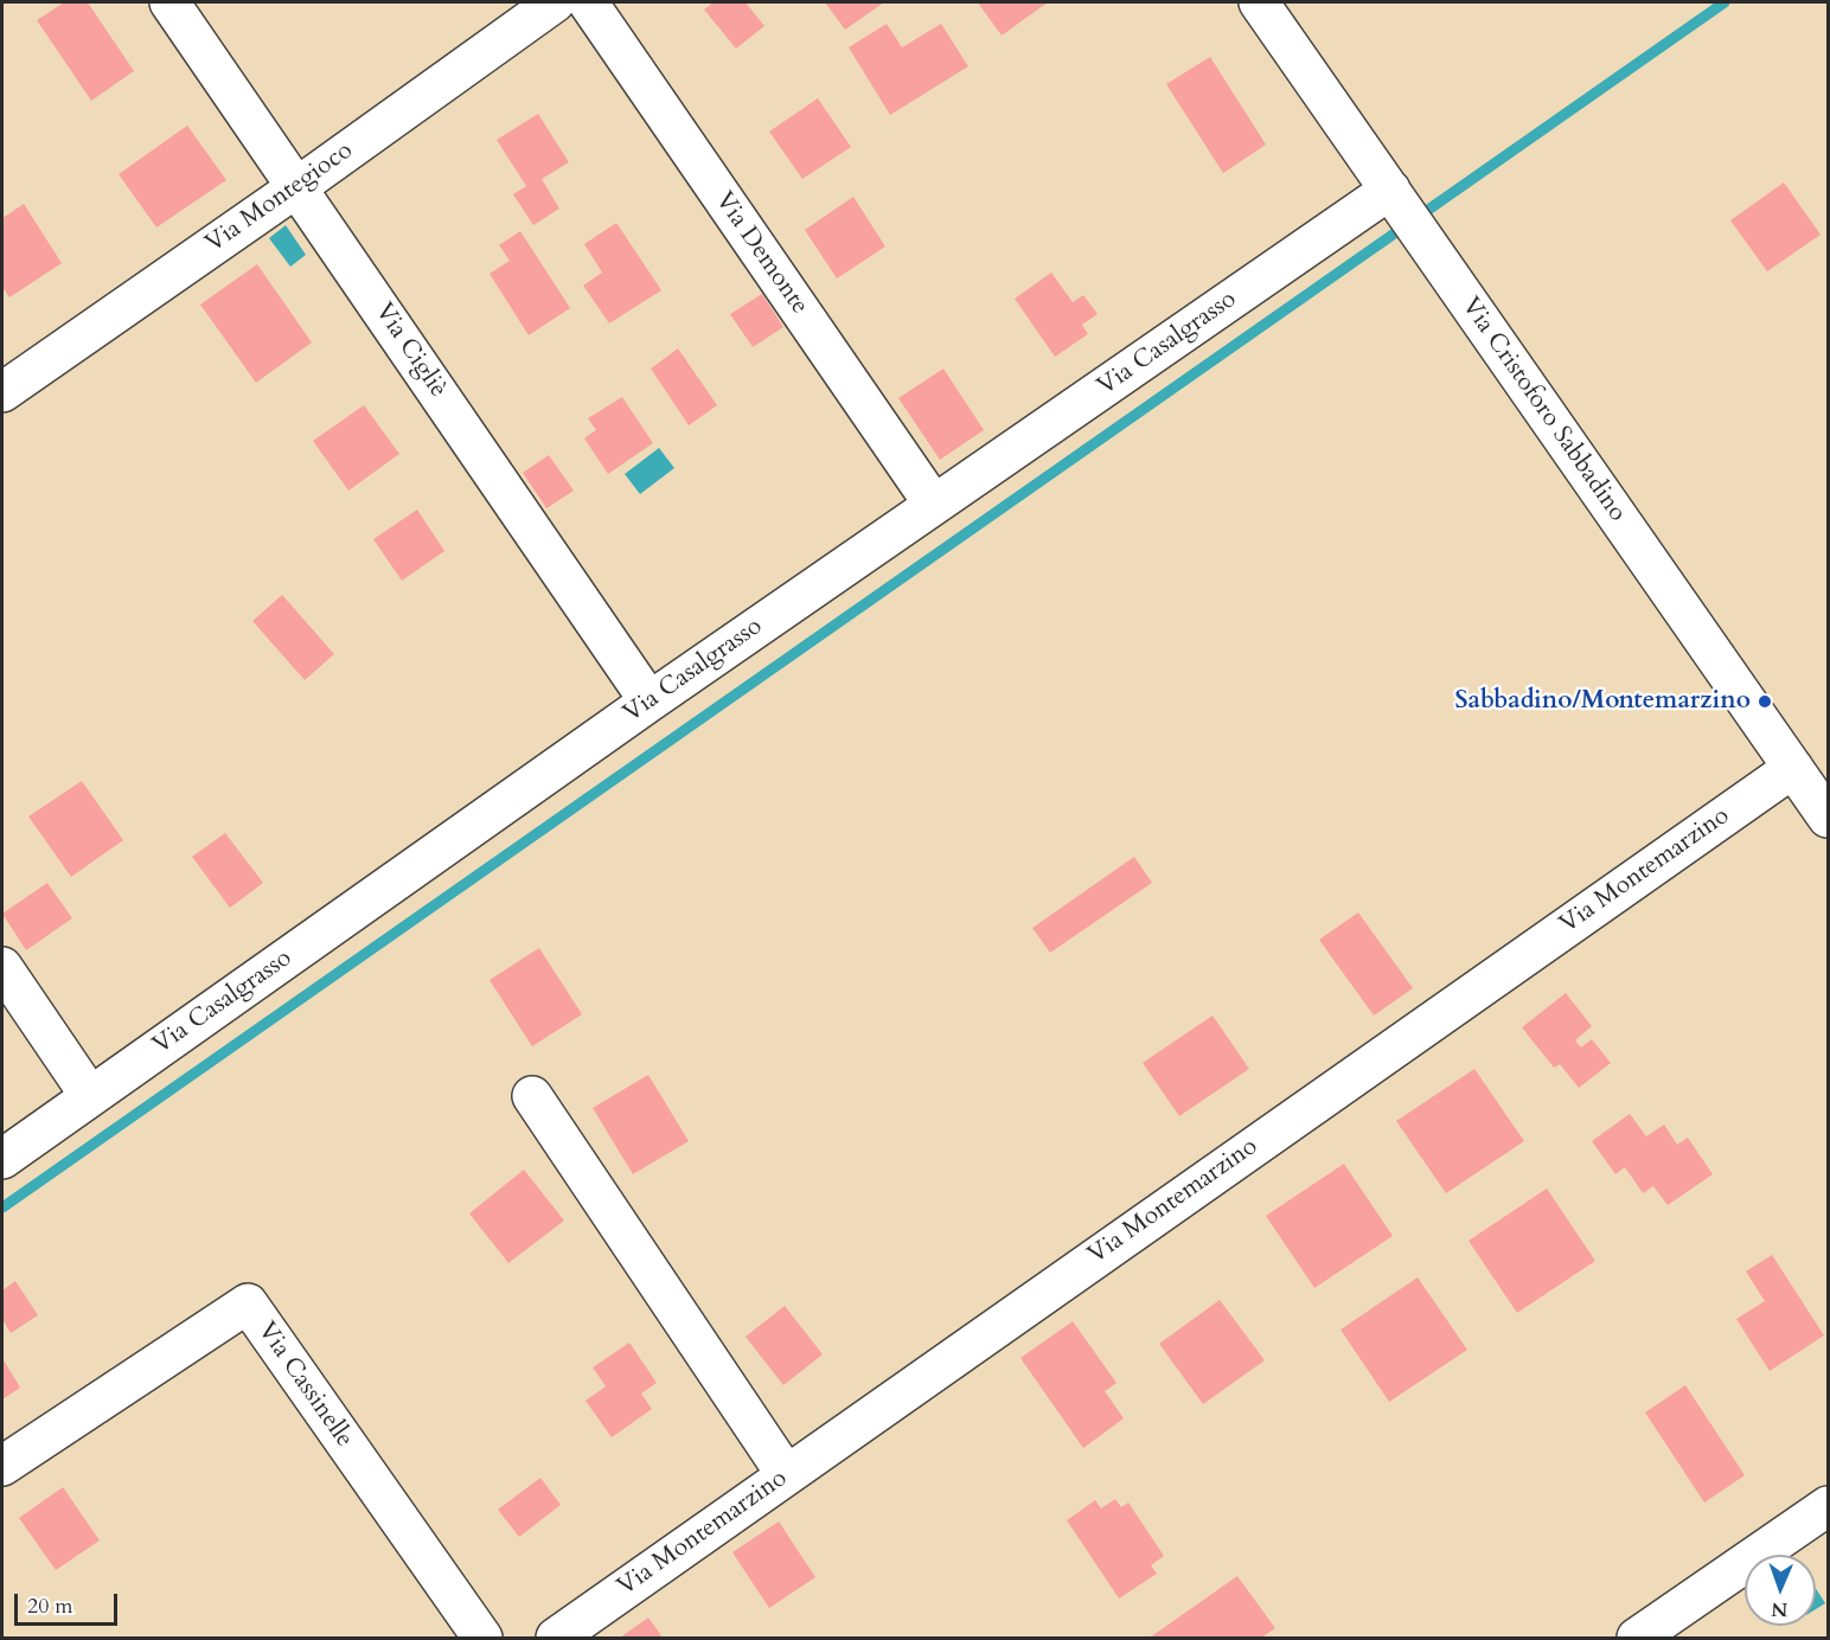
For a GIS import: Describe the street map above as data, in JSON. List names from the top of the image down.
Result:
{
  "streets": {
    "street": [
      "Via Montegioco",
      "Via Demonte",
      "Via Casalgrasso",
      "Via Cigliè",
      "Via Cristoforo Sabbadino",
      "Via Montemarzino",
      "Via Cassinelle"
    ]
  },
  "crossings": [
    ["Via Montegioco", "Via Cigliè"],
    ["Via Demonte", "Via Casalgrasso"],
    ["Via Casalgrasso", "Via Cigliè"],
    ["Via Casalgrasso", "Via Cristoforo Sabbadino"],
    ["Via Cristoforo Sabbadino", "Via Montemarzino"]
  ],
  "places": ["Sabbadino/Montemarzino"],
  "scale_bar": "20 m",
  "north": "bottom"
}
